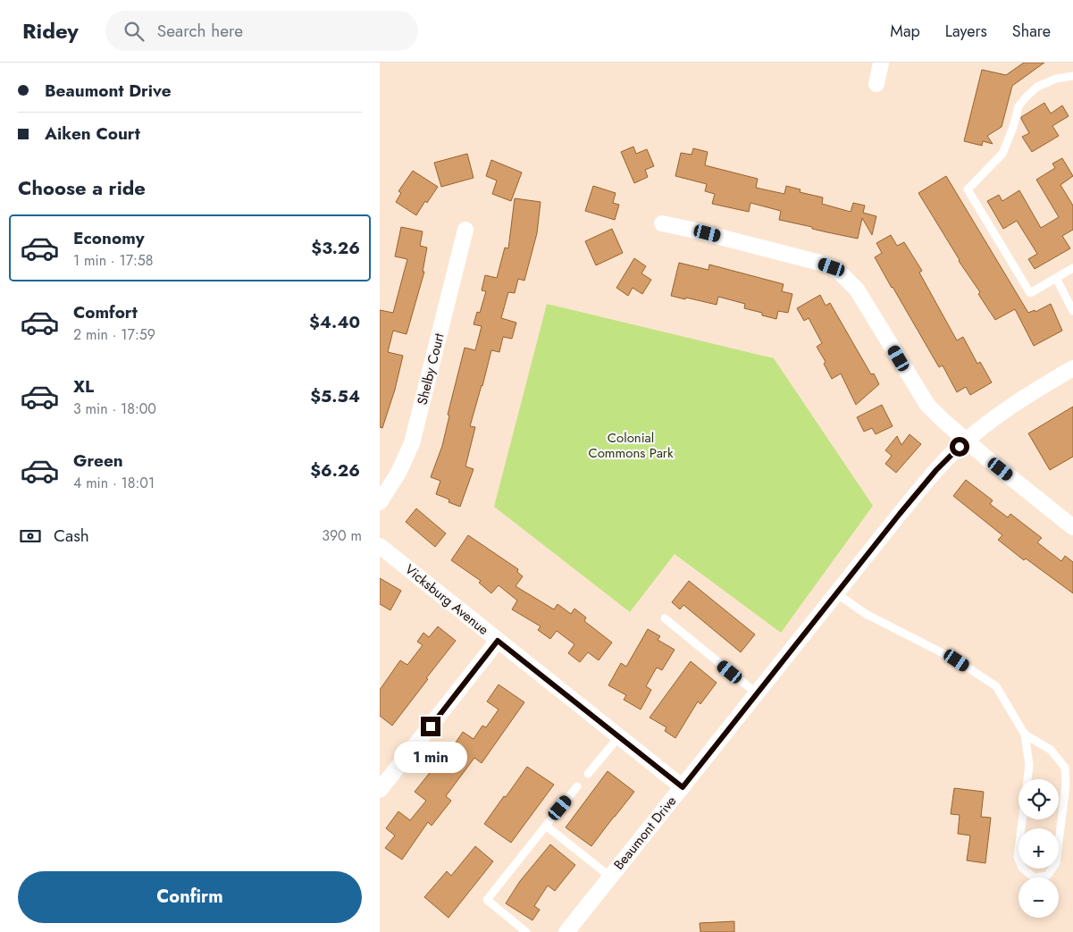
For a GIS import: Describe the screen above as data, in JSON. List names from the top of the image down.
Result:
{
  "streets": {
    "street": ["Shelby Court", "Vicksburg Avenue", "Beaumont Drive"]
  },
  "crossings": [
    ["Vicksburg Avenue", "Beaumont Drive"]
  ],
  "parks": ["Colonial Commons Park"],
  "page": {
    "header": "Ridey",
    "search": "Search here",
    "nav": ["Map", "Layers", "Share"],
    "banner": ["Beaumont Drive", "Aiken Court"],
    "heading": "Choose a ride",
    "list": [
      {
        "name": "Economy",
        "note": "1 min · 17:58",
        "value": "$3.26"
      },
      {
        "name": "Comfort",
        "note": "2 min · 17:59",
        "value": "$4.40"
      },
      {
        "name": "XL",
        "note": "3 min · 18:00",
        "value": "$5.54"
      },
      {
        "name": "Green",
        "note": "4 min · 18:01",
        "value": "$6.26"
      }
    ],
    "pay": ["Cash", "390 m"],
    "bubble": "1 min",
    "map_buttons": ["+", "−"],
    "buttons": "Confirm"
  }
}
